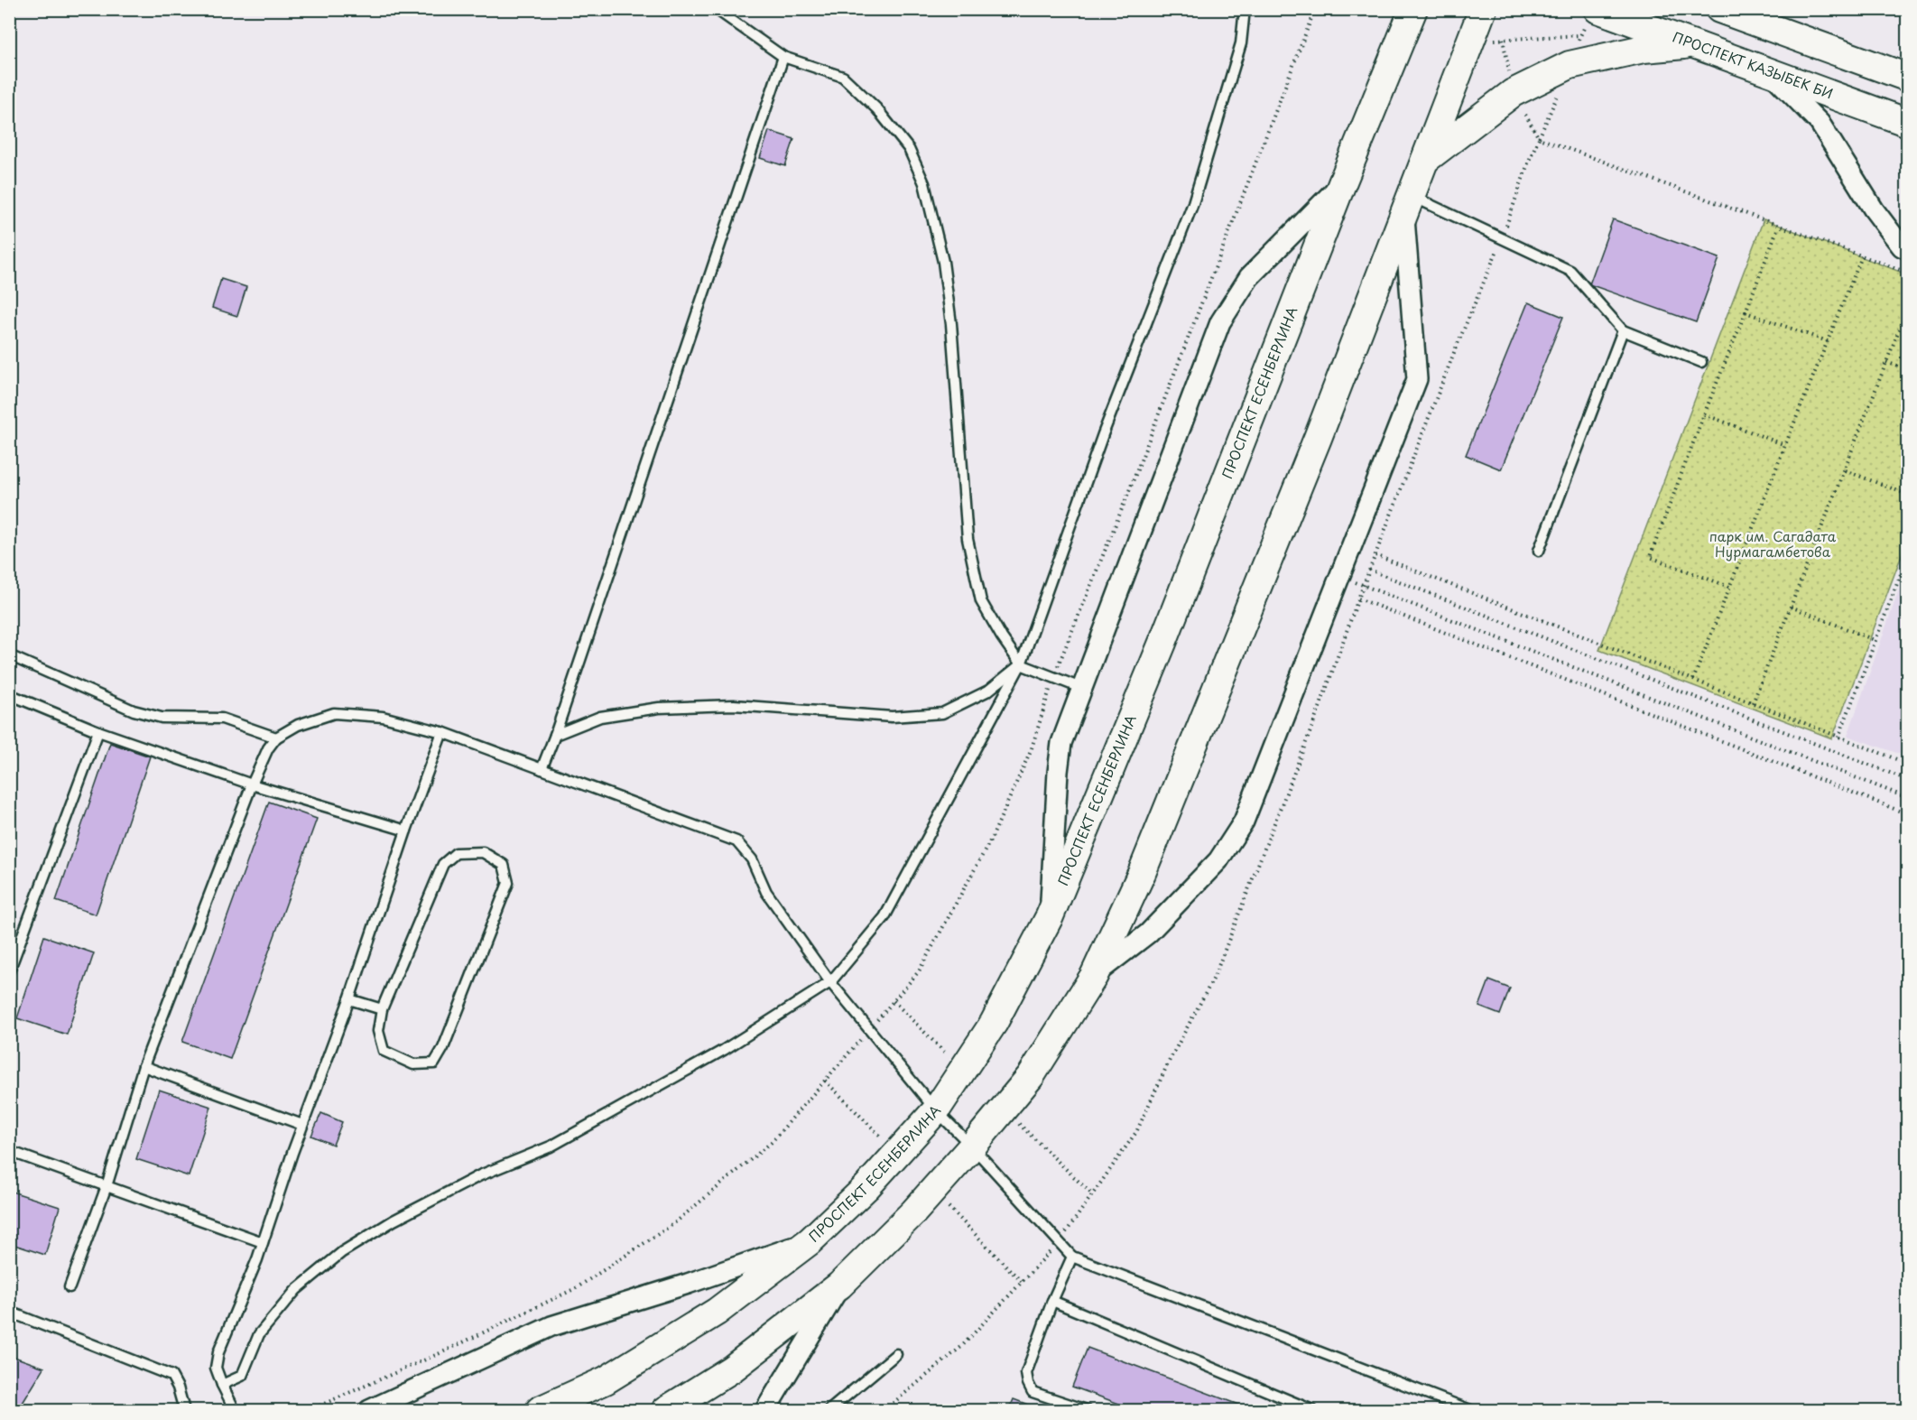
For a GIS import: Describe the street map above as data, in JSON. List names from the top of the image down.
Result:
{
  "streets": {
    "street": ["ПРОСПЕКТ КАЗЫБЕК БИ", "ПРОСПЕКТ ЕСЕНБЕРЛИНА"]
  },
  "parks": ["парк им. Сагадата Нурмагамбетова"]
}
